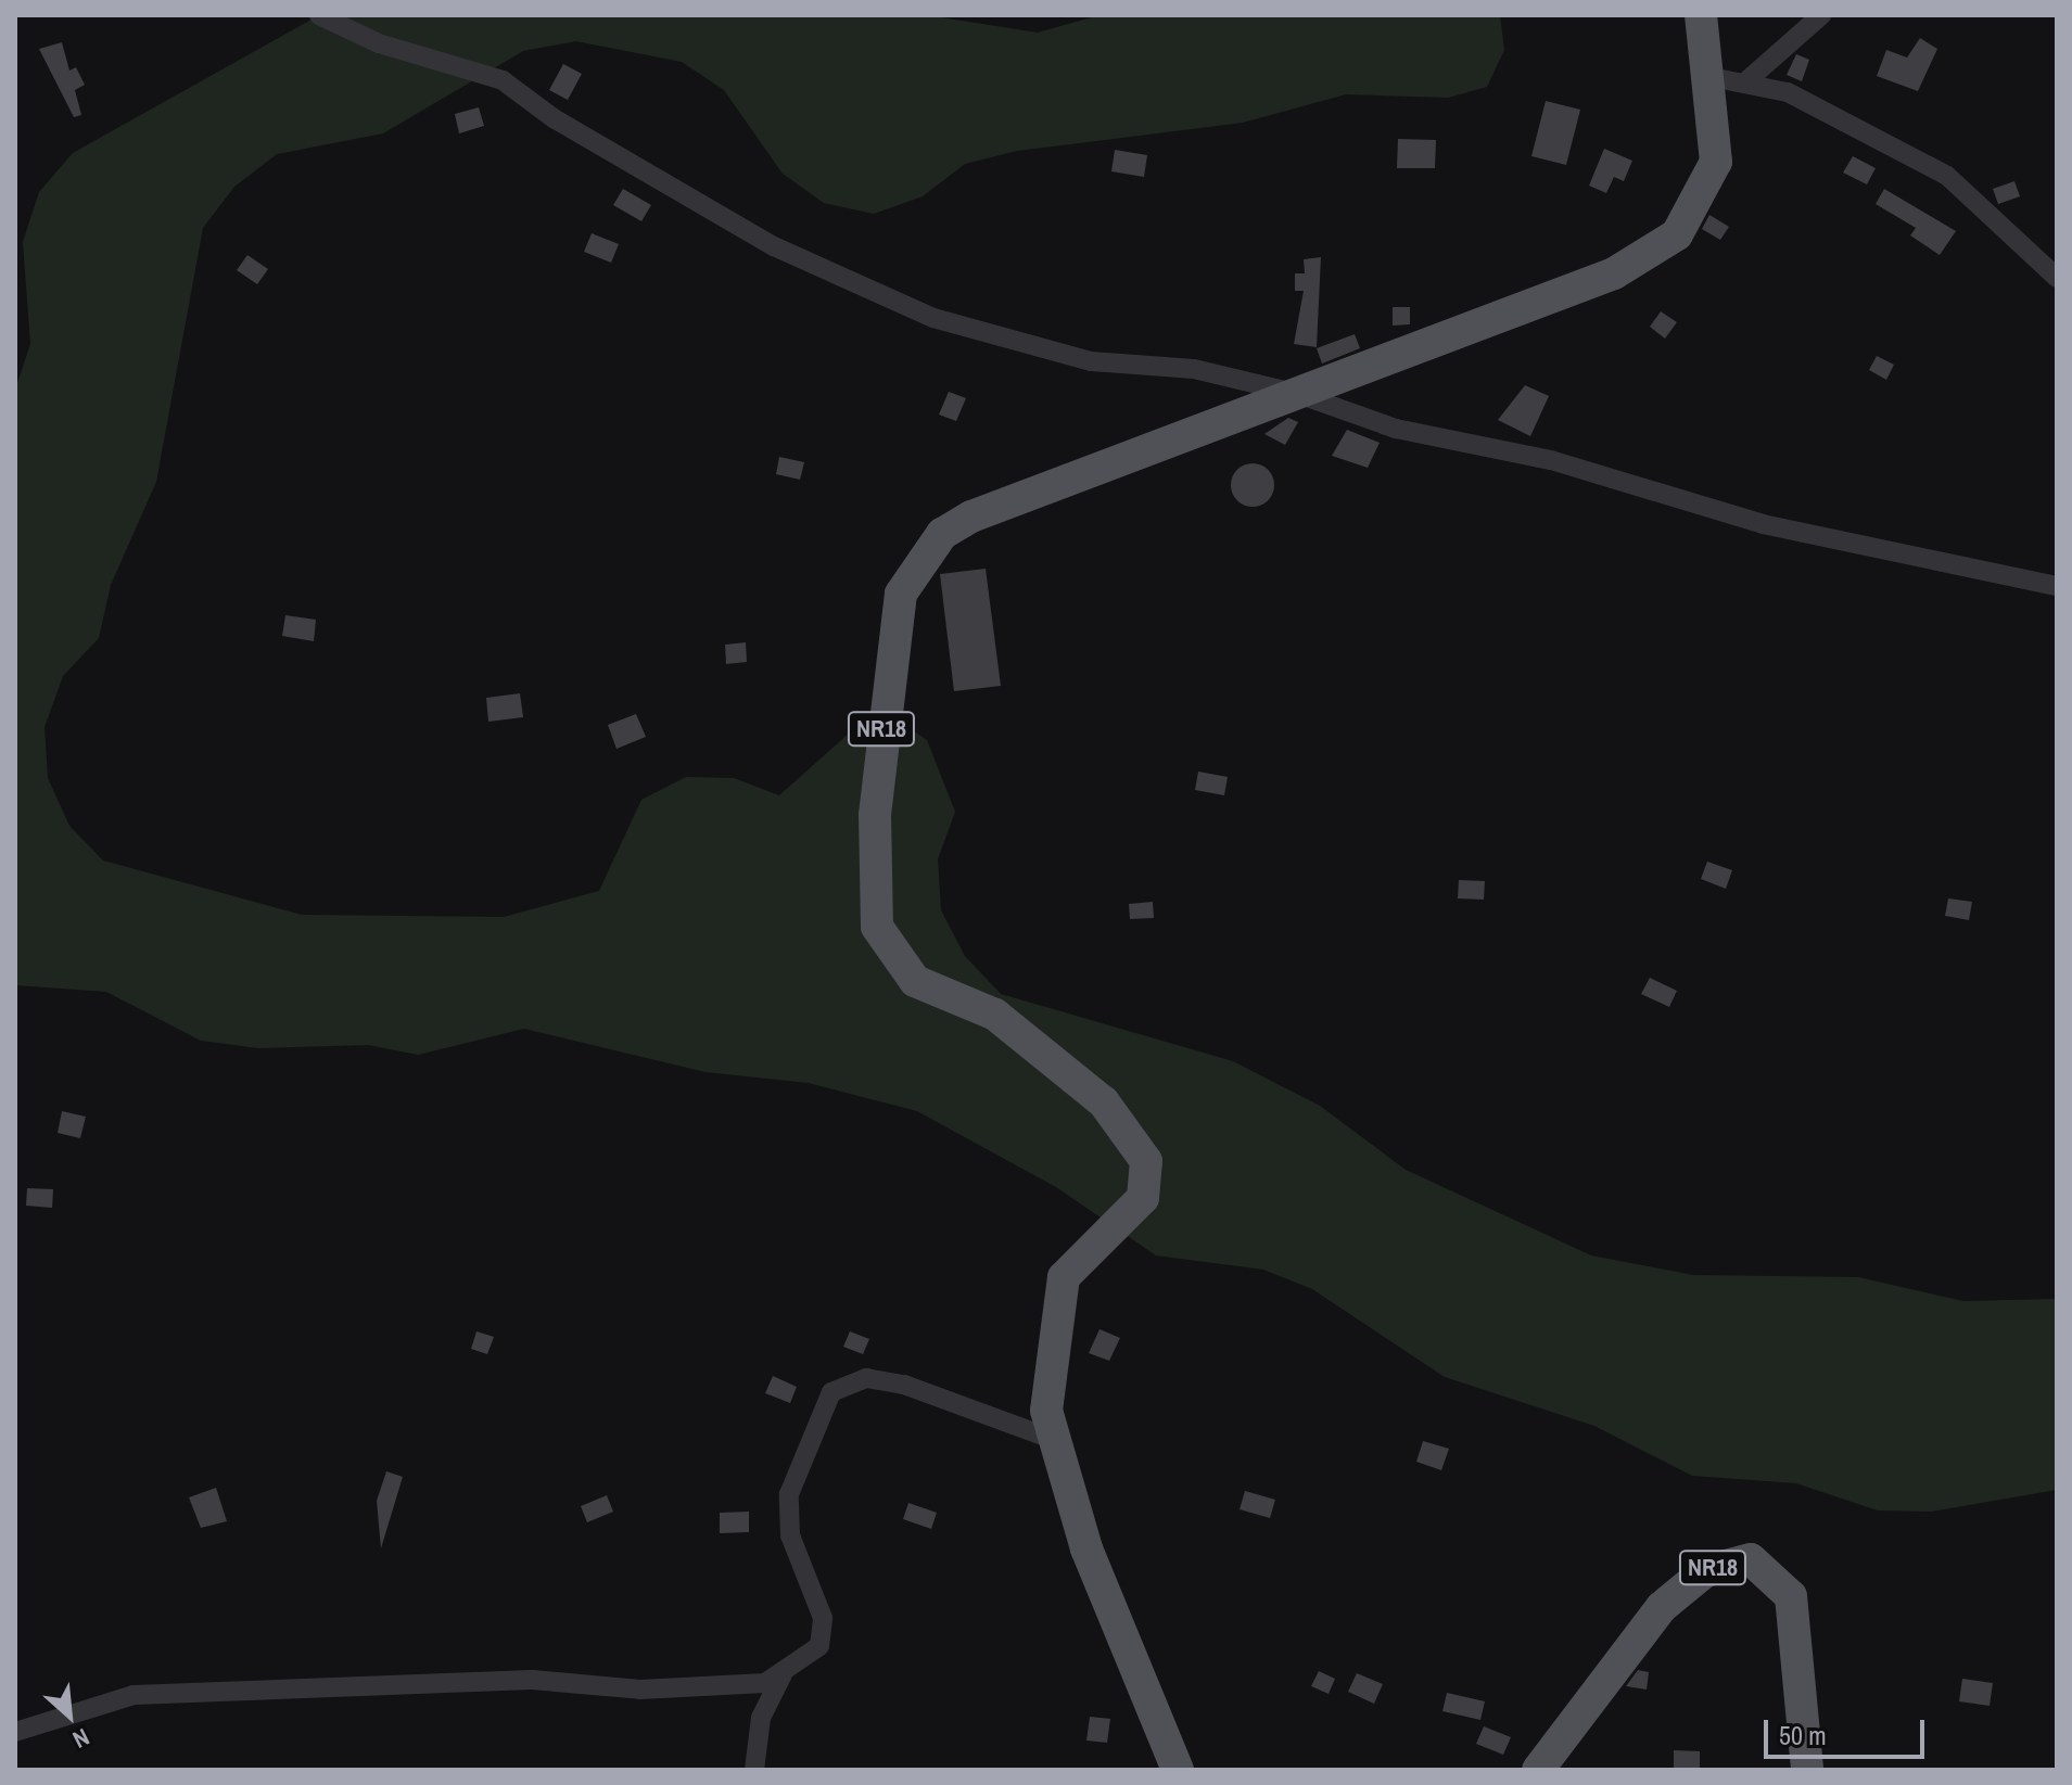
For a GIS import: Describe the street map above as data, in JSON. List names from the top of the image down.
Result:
{
  "streets": {
    "main road": ["NR18"]
  },
  "scale_bar": "50 m",
  "north": "bottom right"
}
